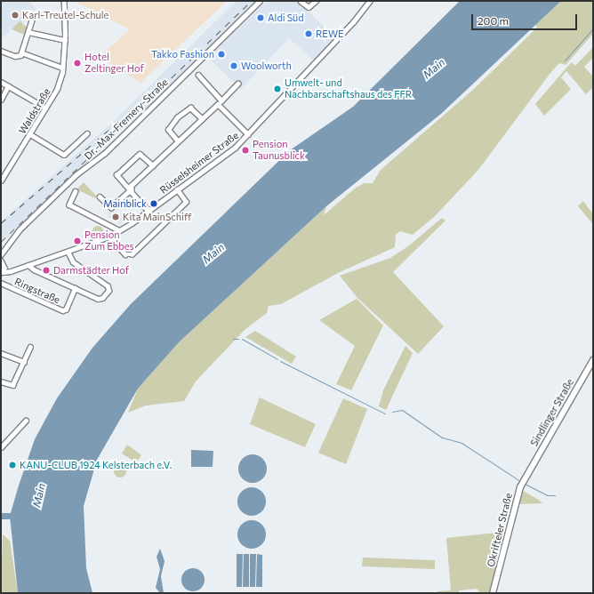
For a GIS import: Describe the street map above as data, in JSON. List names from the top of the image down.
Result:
{
  "streets": {
    "street": [
      "Waldstraße",
      "Dr.-Max-Fremery-Straße",
      "Rüsselsheimer Straße",
      "Ringstraße",
      "Sindlinger Straße",
      "Okrifteler Straße"
    ]
  },
  "crossings": [
    ["Sindlinger Straße", "Okrifteler Straße"]
  ],
  "water": ["Main"],
  "places": [
    "Karl-Treutel-Schule",
    "Aldi Süd",
    "REWE",
    "Takko Fashion",
    "Hotel Zeltinger Hof",
    "Woolworth",
    "Umwelt- und Nachbarschaftshaus des FFR",
    "Pension Taunusblick",
    "Mainblick",
    "Kita MainSchiff",
    "Pension Zum Ebbes",
    "Darmstädter Hof",
    "KANU-CLUB 1924 Kelsterbach e.V."
  ],
  "scale_bar": "200 m"
}
